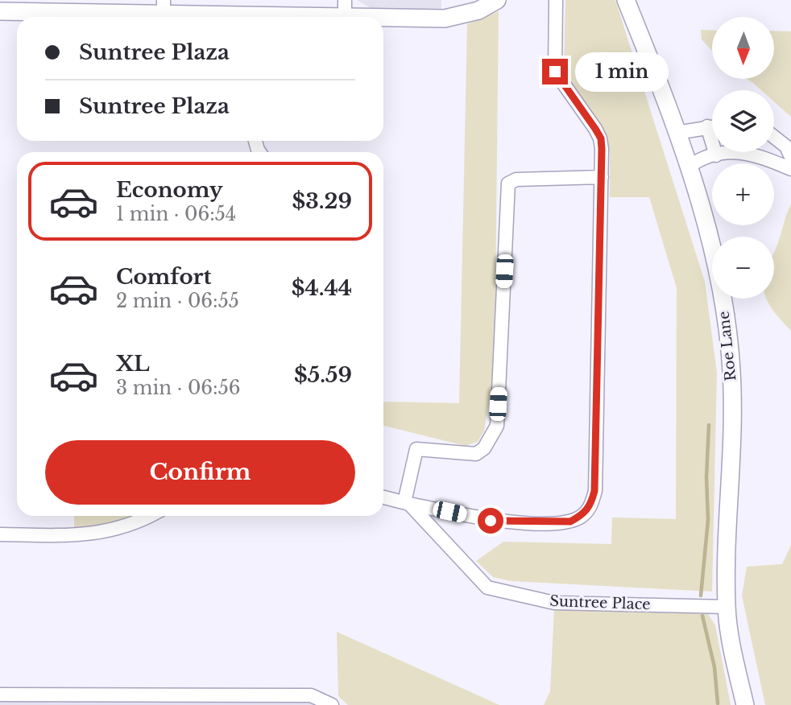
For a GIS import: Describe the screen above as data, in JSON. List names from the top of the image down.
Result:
{
  "streets": {
    "street": ["Roe Lane", "Suntree Place"]
  },
  "crossings": [
    ["Roe Lane", "Suntree Place"]
  ],
  "north": "bottom",
  "page": {
    "map_buttons": ["+", "−"],
    "banner": ["Suntree Plaza", "Suntree Plaza"],
    "bubble": "1 min",
    "list": [
      {
        "name": "Economy",
        "note": "1 min · 06:54",
        "value": "$3.29"
      },
      {
        "name": "Comfort",
        "note": "2 min · 06:55",
        "value": "$4.44"
      },
      {
        "name": "XL",
        "note": "3 min · 06:56",
        "value": "$5.59"
      }
    ],
    "buttons": "Confirm"
  }
}
